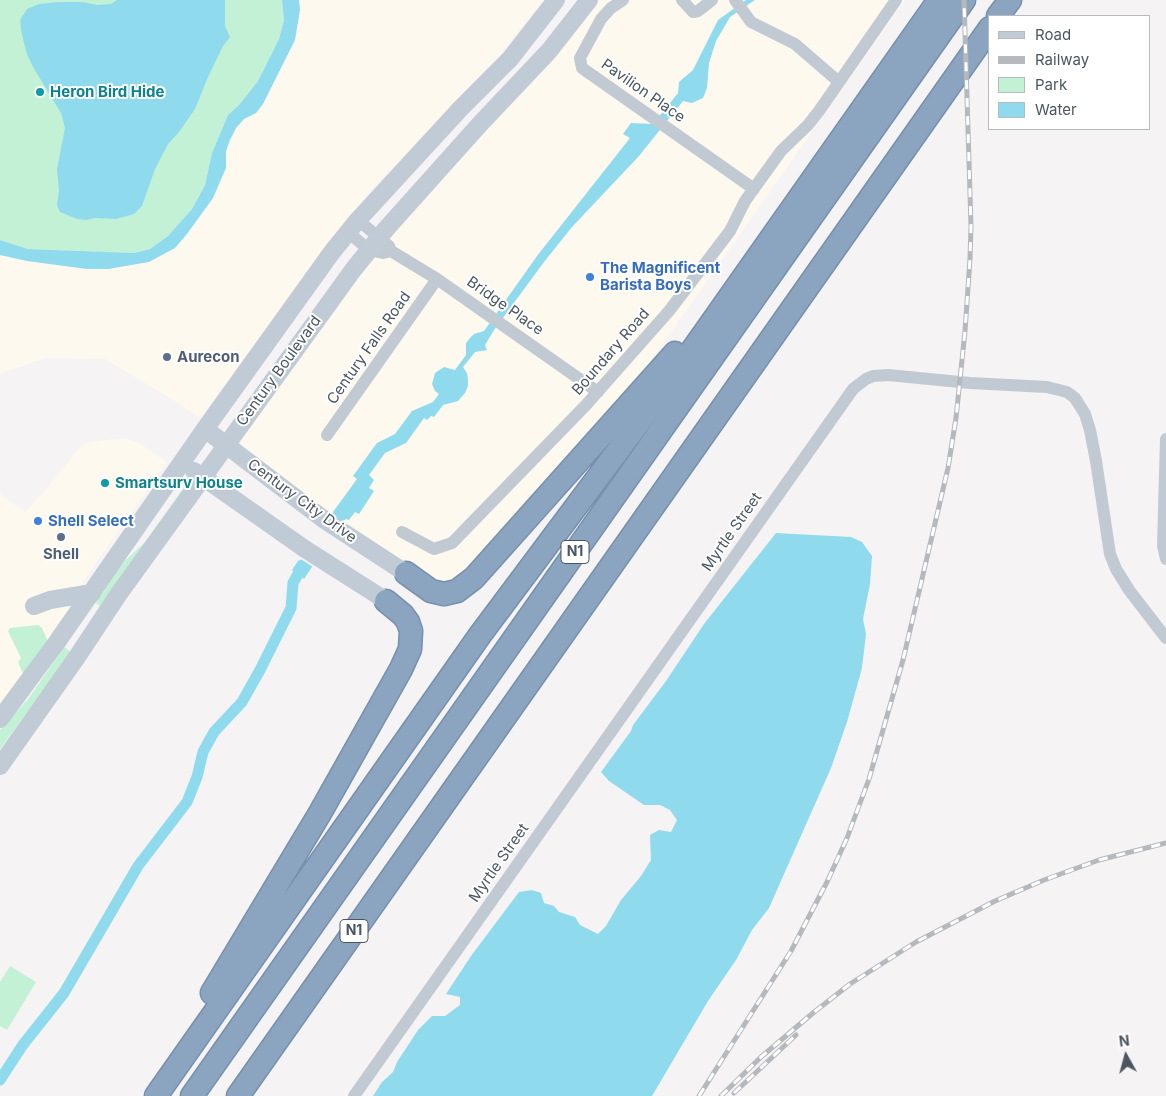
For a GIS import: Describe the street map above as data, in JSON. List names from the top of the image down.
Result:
{
  "streets": {
    "highway": ["N1"],
    "main road": ["Century Boulevard", "Century City Drive"],
    "street": [
      "Pavilion Place",
      "Bridge Place",
      "Century Falls Road",
      "Boundary Road",
      "Myrtle Street"
    ]
  },
  "crossings": [
    ["Pavilion Place", "Boundary Road"],
    ["Bridge Place", "Century Falls Road"],
    ["Bridge Place", "Boundary Road"],
    ["Bridge Place", "Century Boulevard"],
    ["Century Boulevard", "Century City Drive"]
  ],
  "places": [
    "Heron Bird Hide",
    "The Magnificent Barista Boys",
    "Aurecon",
    "Smartsurv House",
    "Shell Select",
    "Shell"
  ],
  "legend": [
    "Road",
    "Railway",
    "Park",
    "Water"
  ],
  "north": "top"
}
